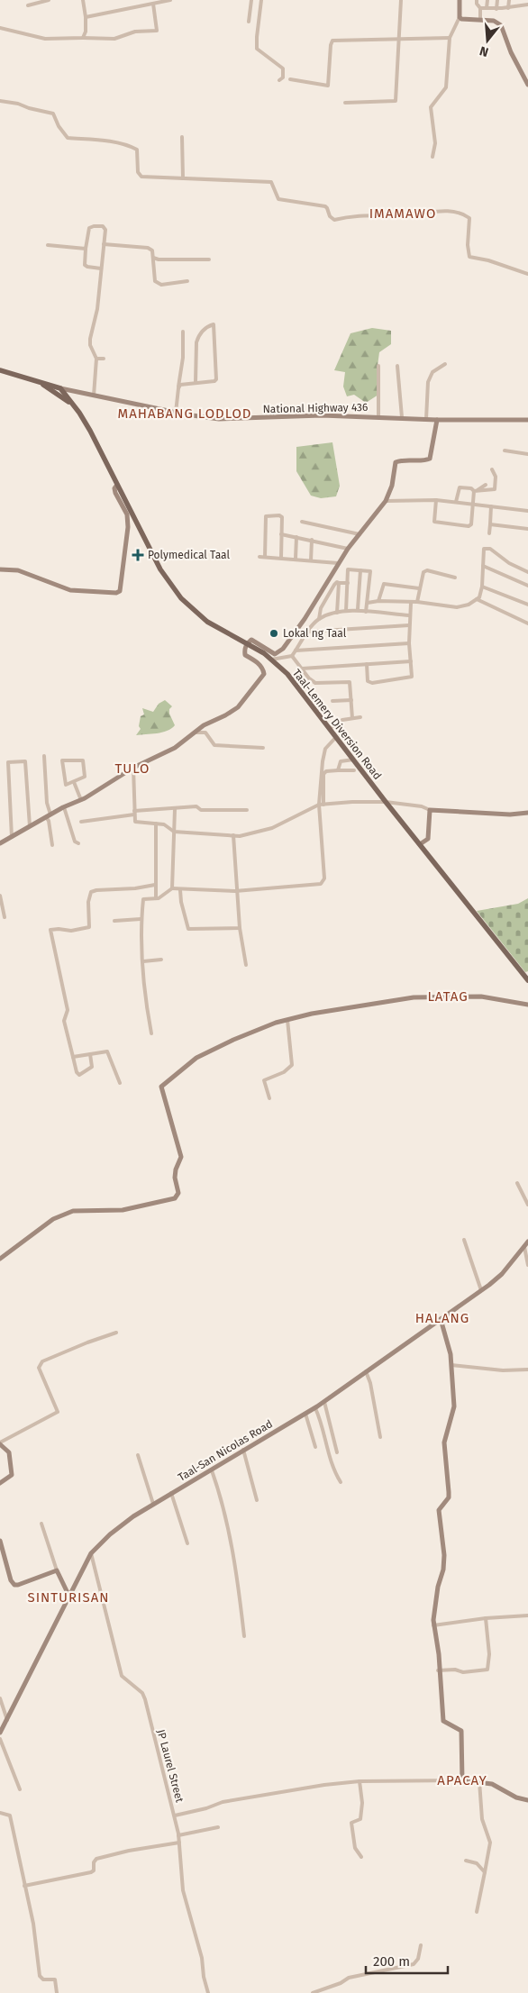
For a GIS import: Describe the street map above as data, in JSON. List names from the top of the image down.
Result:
{
  "streets": {
    "main road": ["National Highway 436", "Taal-Lemery Diversion Road"],
    "street": ["Taal-San Nicolas Road", "JP Laurel Street"]
  },
  "crossings": [
    ["National Highway 436", "Taal-Lemery Diversion Road"],
    ["Taal-San Nicolas Road", "JP Laurel Street"]
  ],
  "districts": [
    "IMAMAWO",
    "MAHABANG LODLOD",
    "TULO",
    "LATAG",
    "HALANG",
    "SINTURISAN",
    "APACAY"
  ],
  "places": {
    "health": ["Polymedical Taal"],
    "other": ["Lokal ng Taal"]
  },
  "scale_bar": "200 m",
  "north": "bottom"
}
